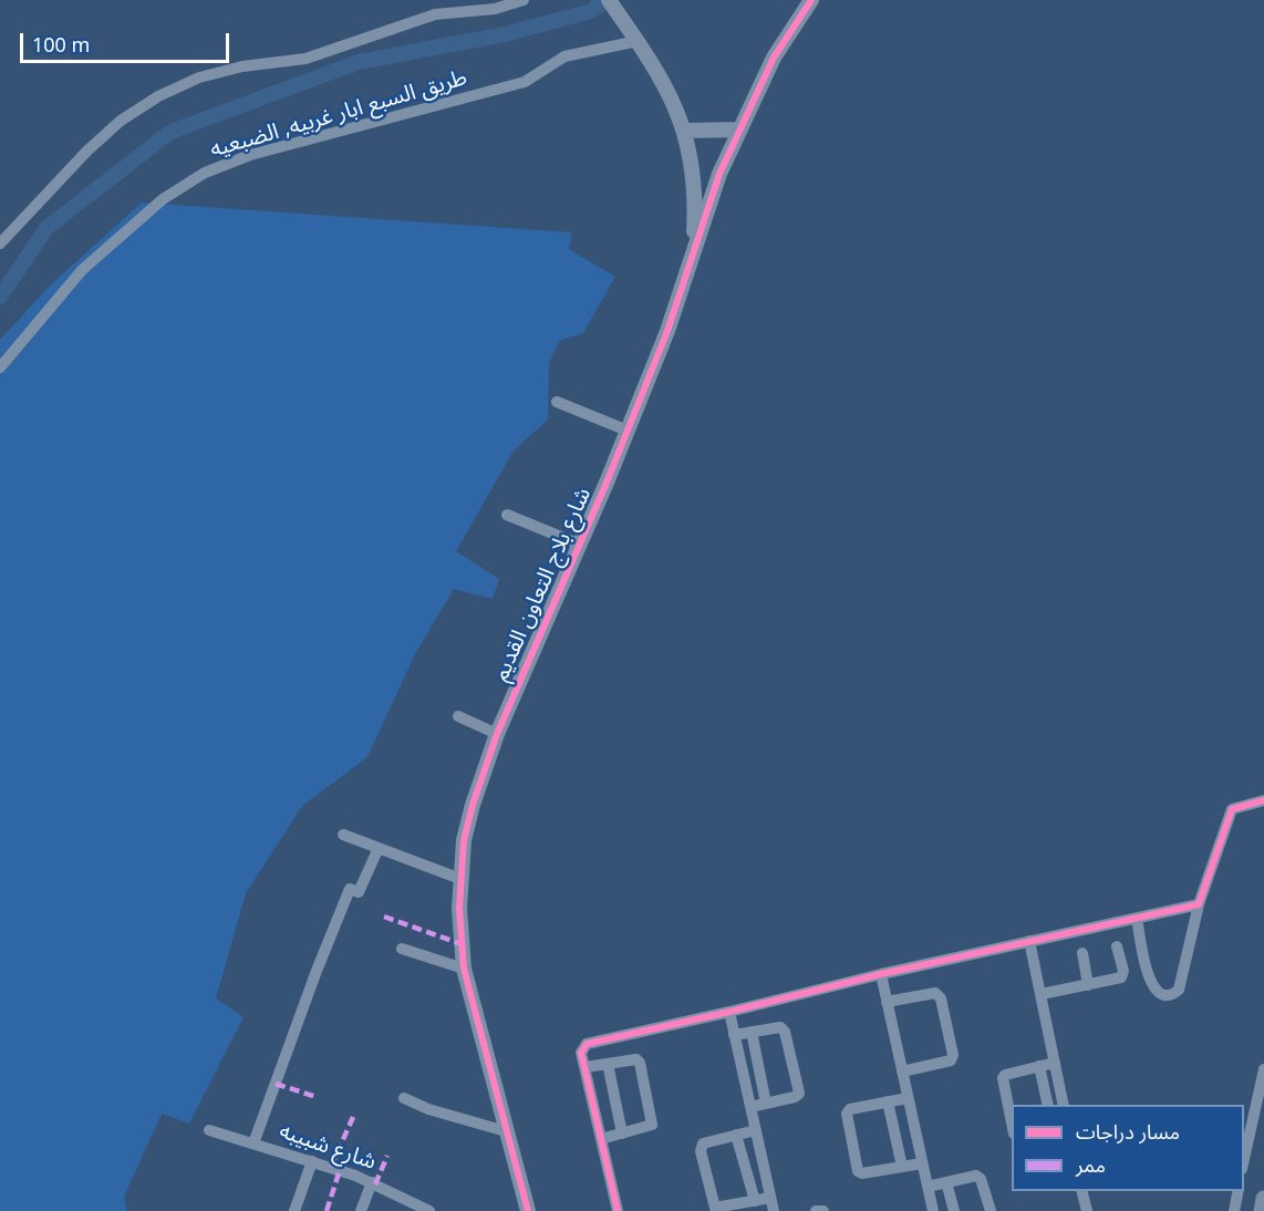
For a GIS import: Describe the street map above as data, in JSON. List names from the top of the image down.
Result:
{
  "streets": {
    "street": ["طريق السبع ابار غربيه, الضبعيه", "شارع بلاج التعاون القديم", "شارع شبيبه"]
  },
  "legend": ["مسار دراجات", "ممر"],
  "scale_bar": "100 m"
}
